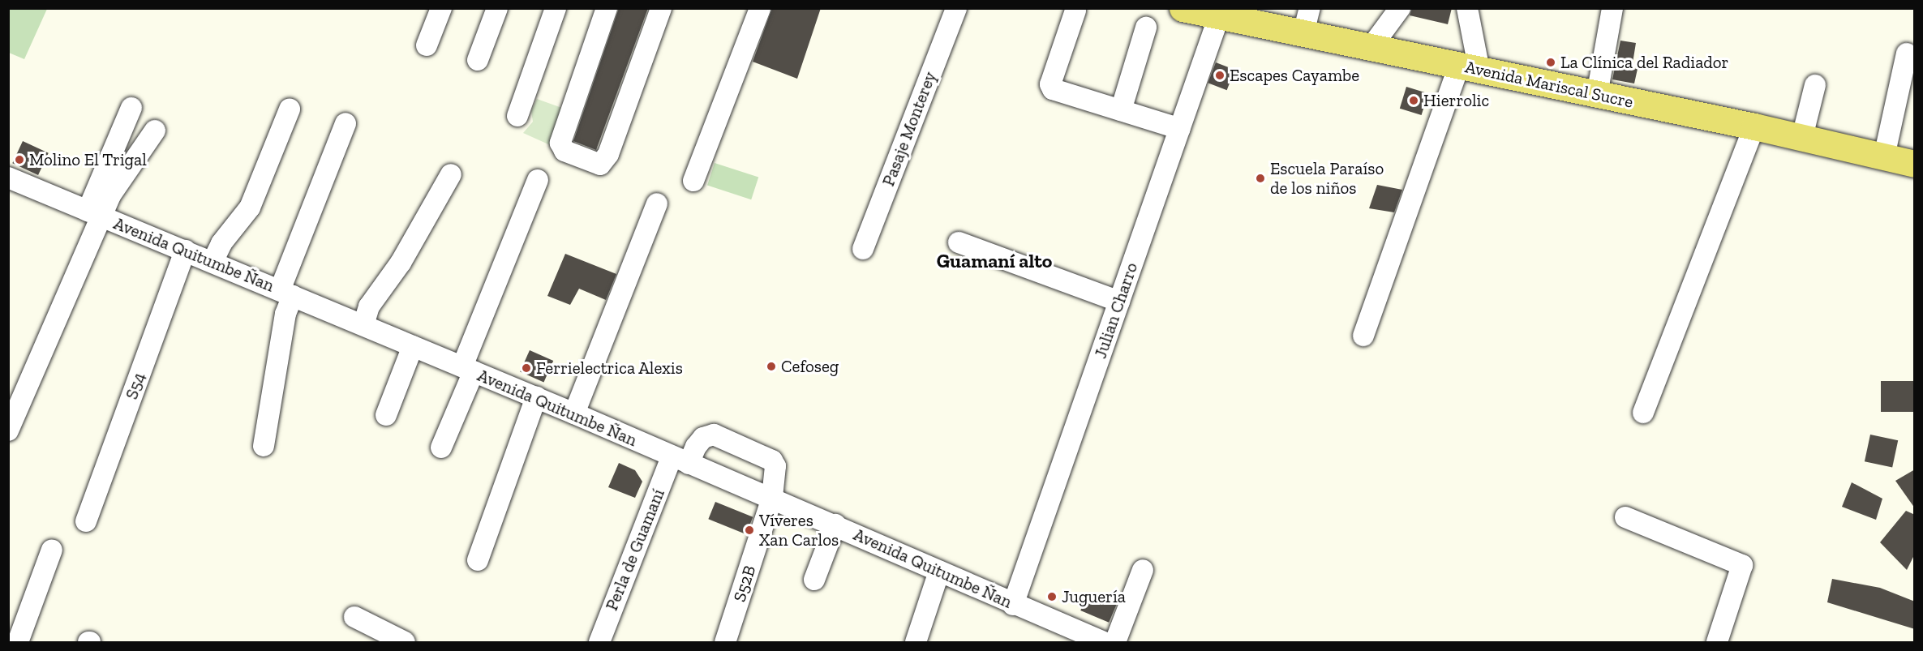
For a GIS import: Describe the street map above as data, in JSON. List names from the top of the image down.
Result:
{
  "streets": {
    "main road": ["Avenida Mariscal Sucre"],
    "street": [
      "Pasaje Monterey",
      "Avenida Quitumbe Ñan",
      "Julian Charro",
      "S54",
      "Perla de Guamaní",
      "S52B"
    ]
  },
  "crossings": [
    ["Avenida Mariscal Sucre", "Julian Charro"],
    ["Avenida Quitumbe Ñan", "Julian Charro"],
    ["Avenida Quitumbe Ñan", "S54"],
    ["Avenida Quitumbe Ñan", "Perla de Guamaní"],
    ["Avenida Quitumbe Ñan", "S52B"],
    ["Perla de Guamaní", "S52B"]
  ],
  "districts": ["Guamaní alto"],
  "places": [
    "La Clínica del Radiador",
    "Escapes Cayambe",
    "Hierrolic",
    "Molino El Trigal",
    "Escuela Paraíso de los niños",
    "Cefoseg",
    "Ferrielectrica Alexis",
    "Víveres Xan Carlos",
    "Juguería"
  ]
}
